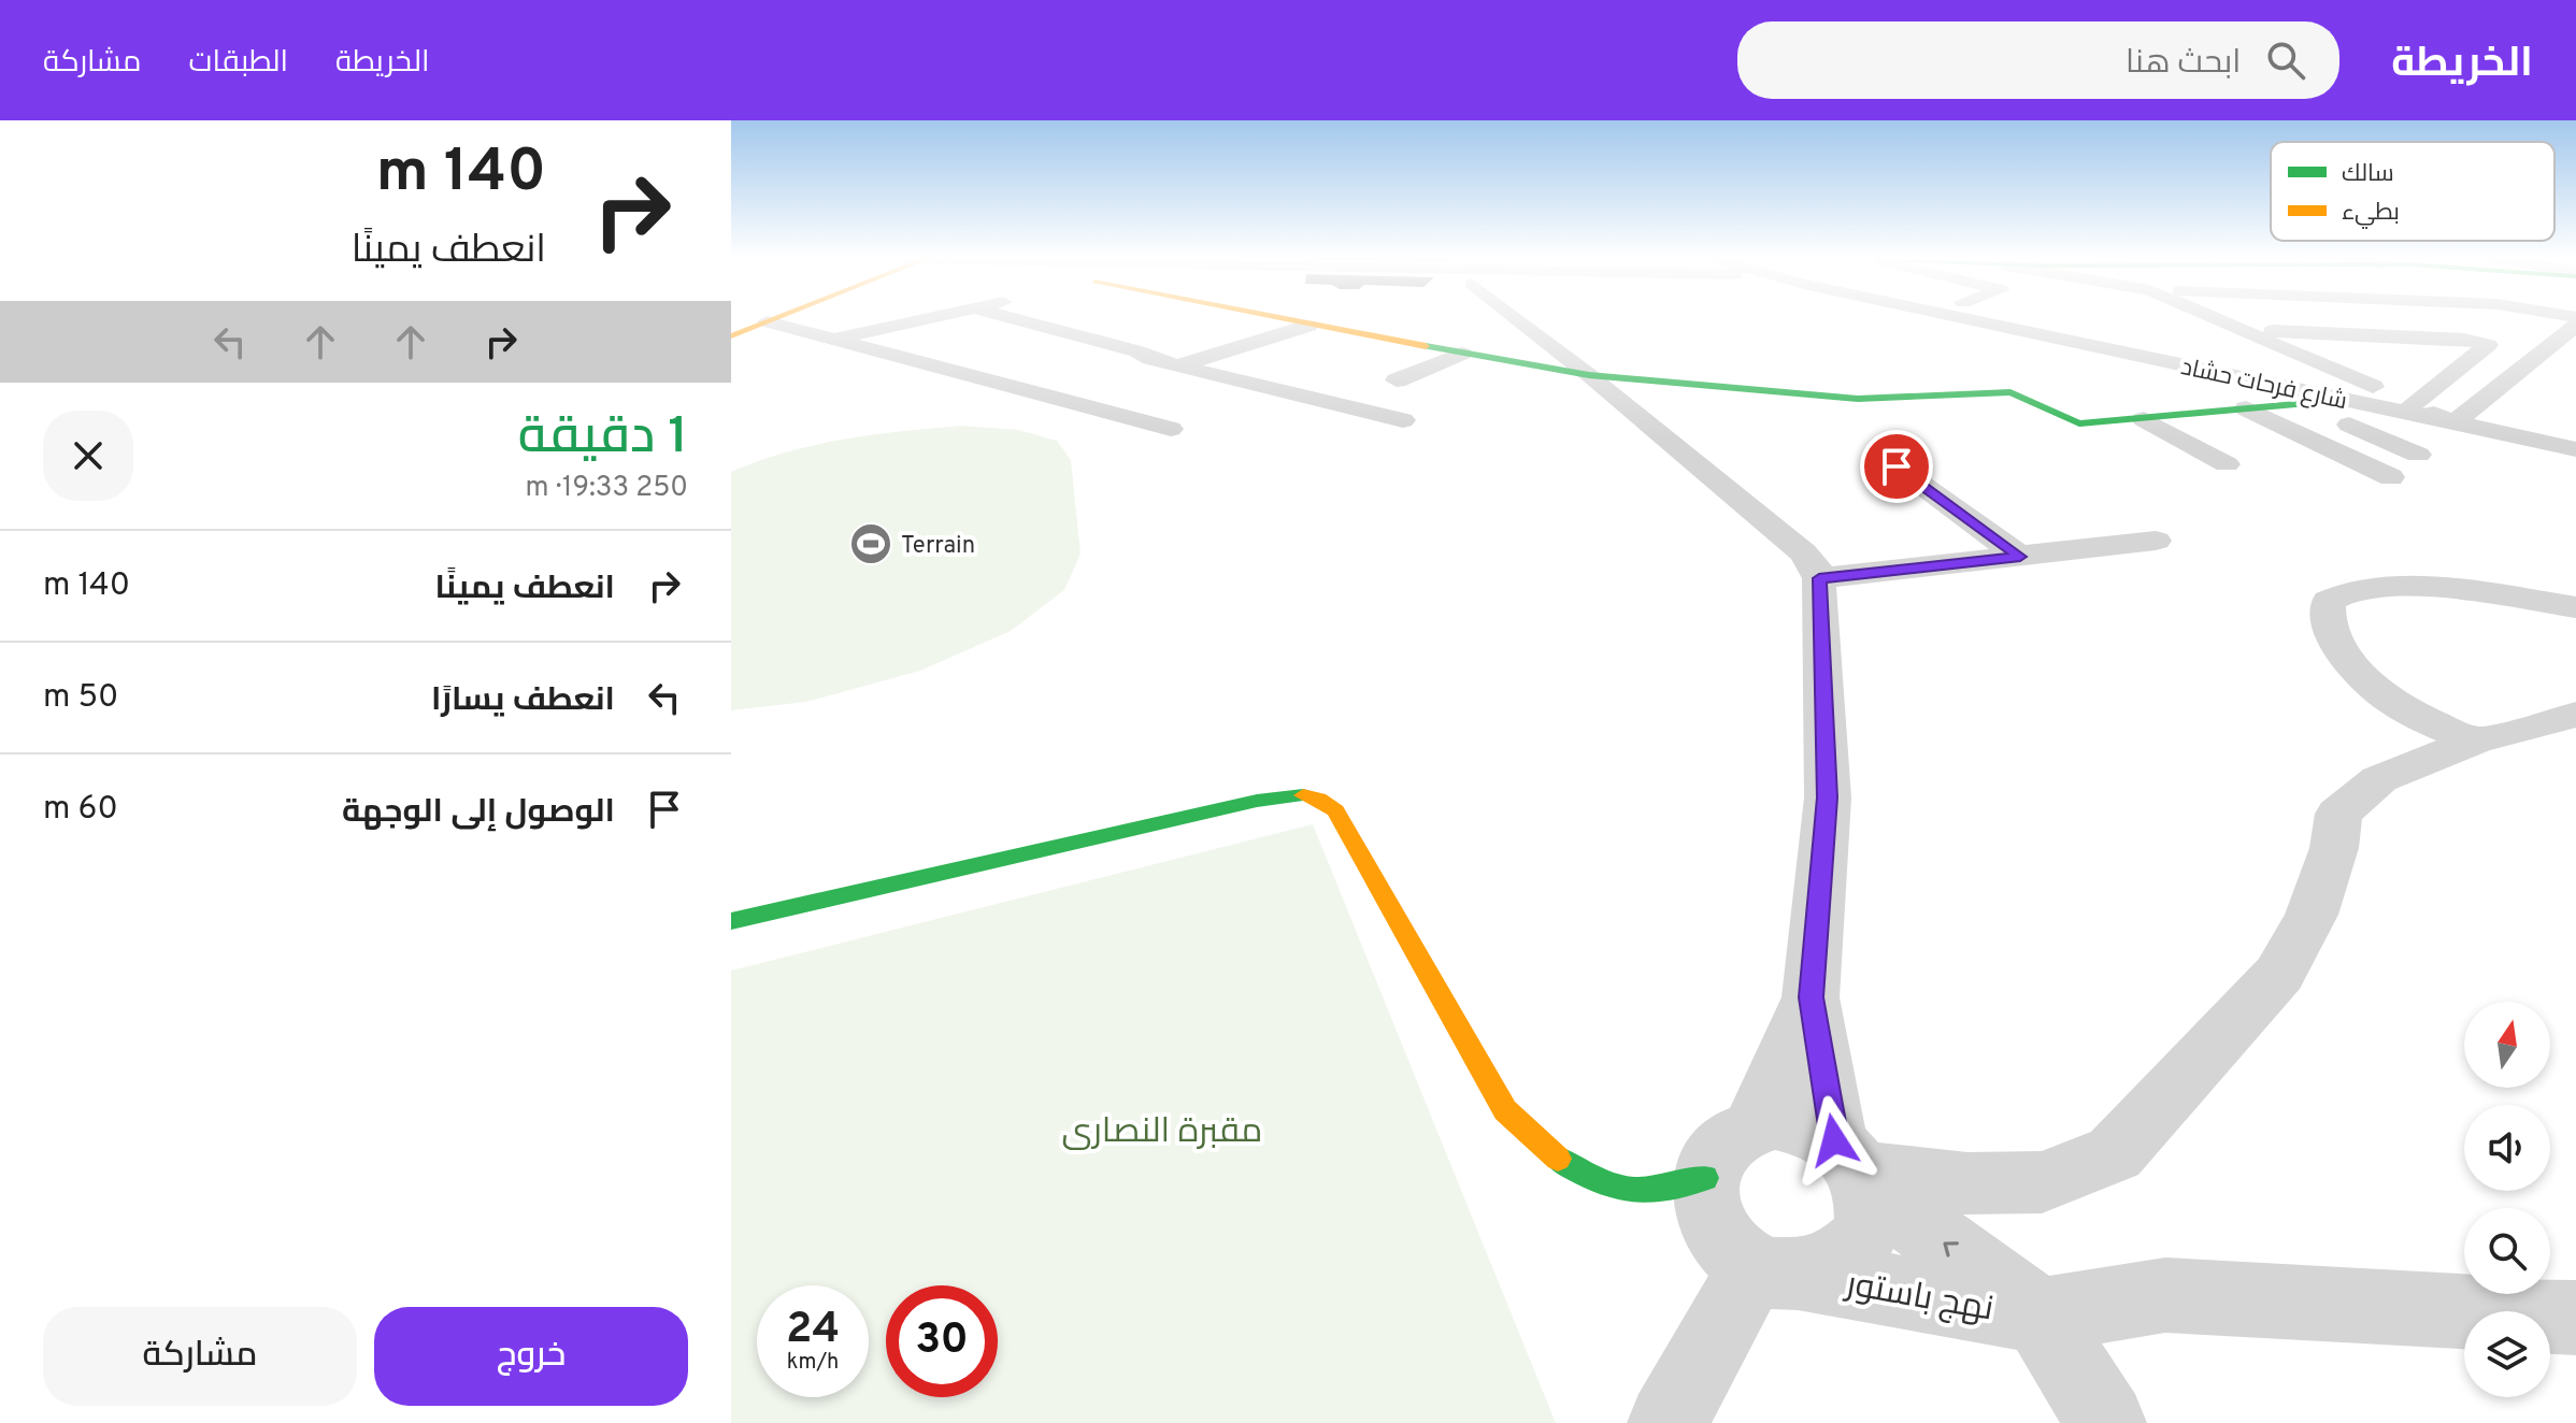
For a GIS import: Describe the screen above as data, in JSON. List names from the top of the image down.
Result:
{
  "streets": {
    "street": ["شارع فرحات حشاد", "نهج باستور"]
  },
  "one_way": ["نهج باستور"],
  "parks": ["مقبرة النصارى"],
  "places": {
    "sports": ["Terrain"]
  },
  "legend": ["سالك", "بطيء"],
  "north": "top",
  "page": {
    "header": "الخريطة",
    "search": "ابحث هنا",
    "nav": ["الخريطة", "الطبقات", "مشاركة"],
    "turn": ["140 m", "انعطف يمينًا"],
    "heading": ["1 دقيقة", "250 m · 19:33"],
    "list": [
      {
        "name": "انعطف يمينًا",
        "value": "140 m"
      },
      {
        "name": "انعطف يسارًا",
        "value": "50 m"
      },
      {
        "name": "الوصول إلى الوجهة",
        "value": "60 m"
      }
    ],
    "speed": "24 km/h",
    "limit": "30",
    "buttons": ["خروج", "مشاركة"]
  }
}
